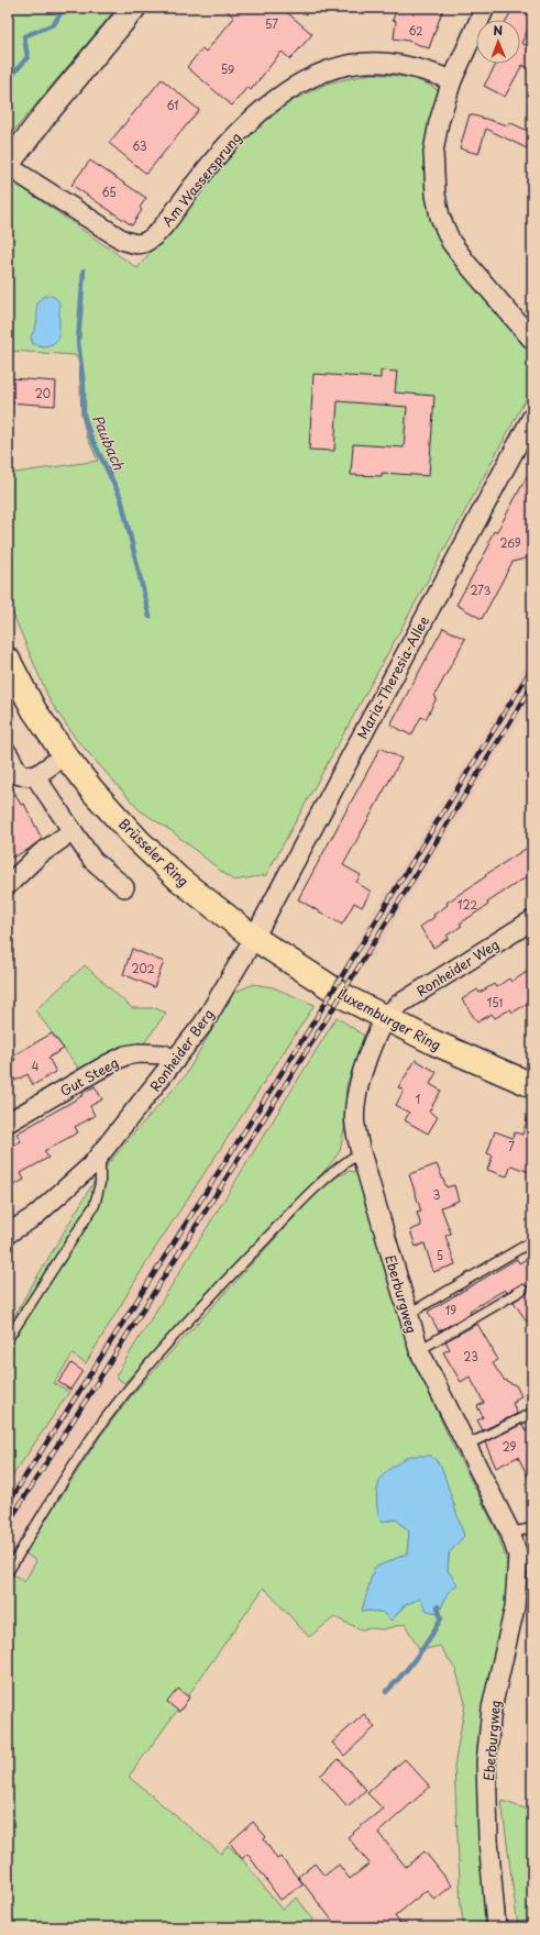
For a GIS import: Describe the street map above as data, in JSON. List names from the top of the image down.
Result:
{
  "streets": {
    "main road": ["Brüsseler Ring", "Luxemburger Ring"],
    "street": [
      "Am Wassersprung",
      "Maria-Theresia-Allee",
      "Ronheider Weg",
      "Ronheider Berg",
      "Gut Steeg",
      "Eberburgweg"
    ]
  },
  "crossings": [
    ["Maria-Theresia-Allee", "Brüsseler Ring"],
    ["Maria-Theresia-Allee", "Luxemburger Ring"],
    ["Maria-Theresia-Allee", "Ronheider Berg"],
    ["Brüsseler Ring", "Luxemburger Ring"],
    ["Brüsseler Ring", "Ronheider Berg"],
    ["Ronheider Weg", "Luxemburger Ring"],
    ["Ronheider Weg", "Eberburgweg"],
    ["Luxemburger Ring", "Ronheider Berg"],
    ["Luxemburger Ring", "Eberburgweg"],
    ["Ronheider Berg", "Gut Steeg"]
  ],
  "water": ["Paubach"],
  "house_numbers": [
    "57",
    "62",
    "59",
    "61",
    "63",
    "65",
    "20",
    "269",
    "273",
    "122",
    "202",
    "151",
    "4",
    "1",
    "7",
    "3",
    "5",
    "19",
    "23",
    "29"
  ],
  "north": "top"
}
